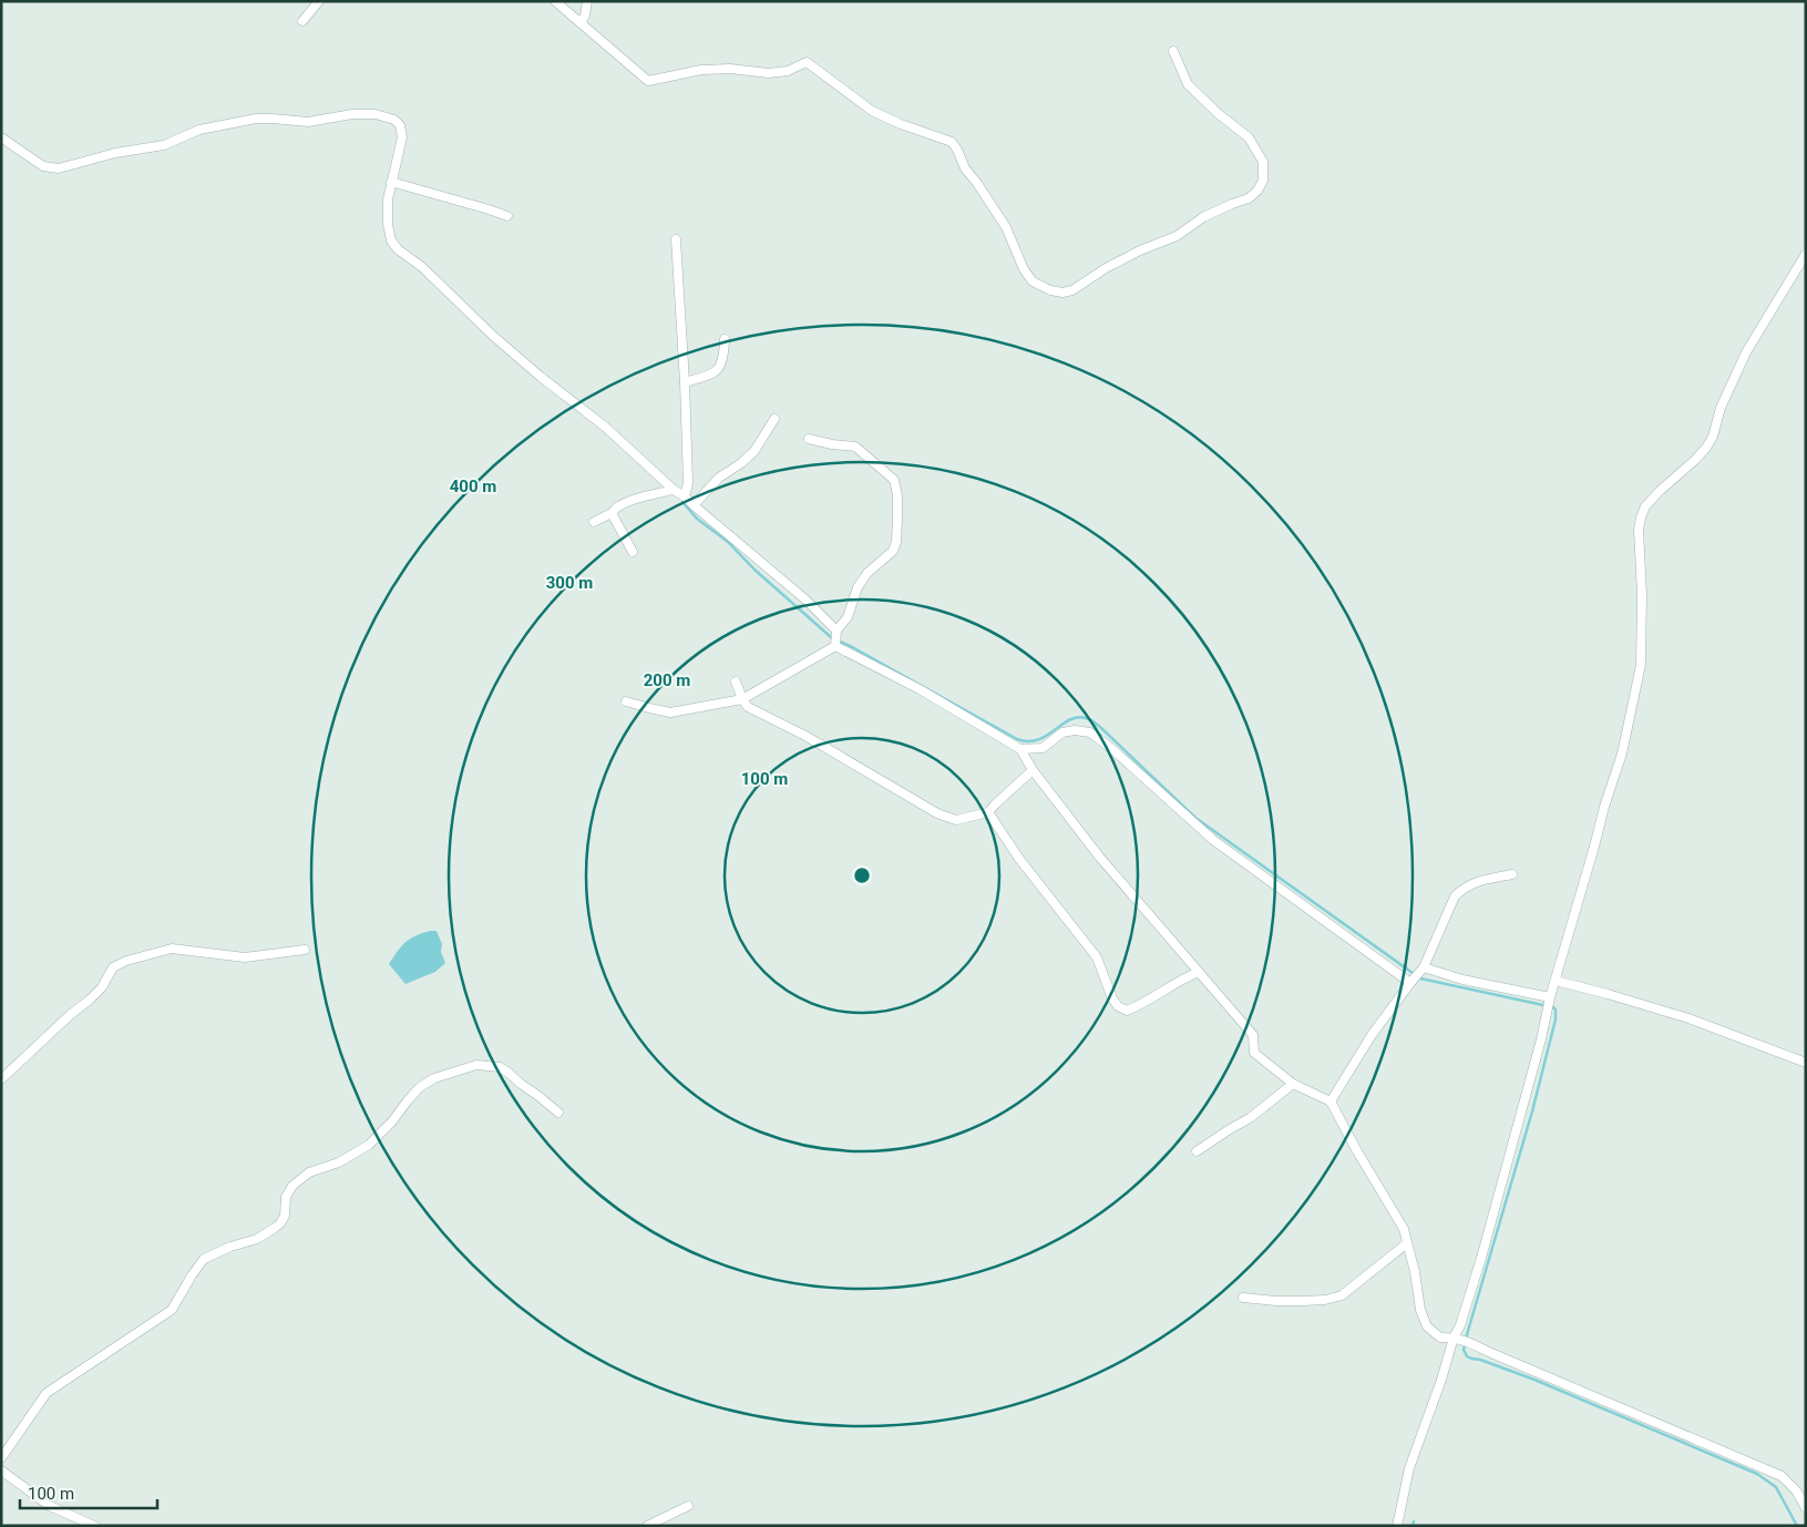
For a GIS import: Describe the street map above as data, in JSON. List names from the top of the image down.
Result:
{
  "scale_bar": "100 m",
  "rings": [
    "400 m",
    "300 m",
    "200 m",
    "100 m"
  ]
}
